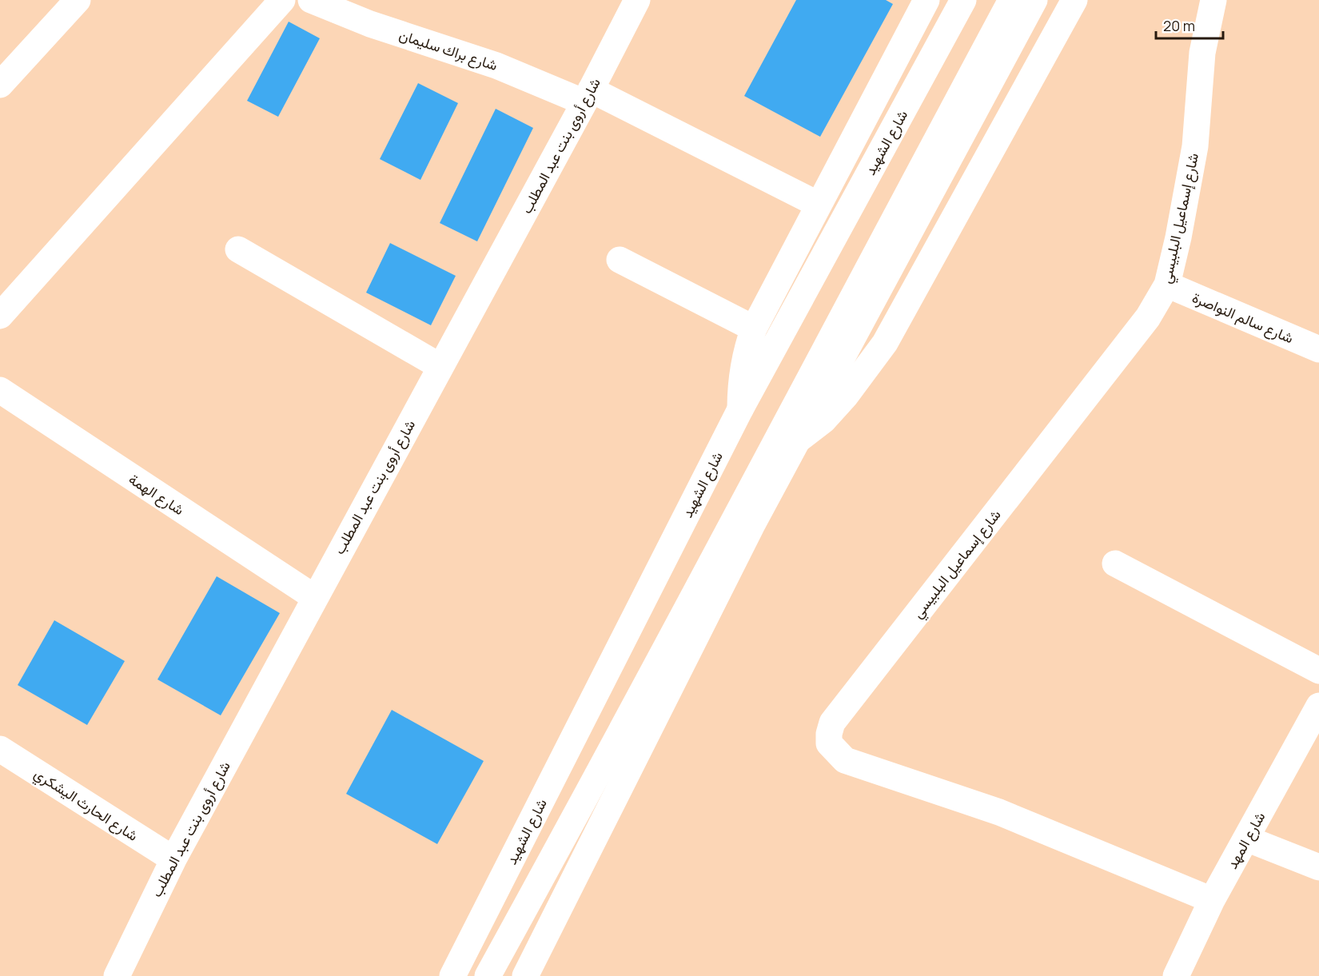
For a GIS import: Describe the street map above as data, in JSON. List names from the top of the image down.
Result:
{
  "streets": {
    "main road": [
      "شارع براك سليمان",
      "شارع الشهيد",
      "شارع أروى بنت عبد المطلب",
      "شارع إسماعيل البلبيسي",
      "شارع سالم النواصرة",
      "شارع الهمة",
      "شارع الحارث اليشكري",
      "شارع المهد"
    ]
  },
  "crossings": [
    ["شارع براك سليمان", "شارع أروى بنت عبد المطلب"],
    ["شارع أروى بنت عبد المطلب", "شارع الهمة"],
    ["شارع أروى بنت عبد المطلب", "شارع الحارث اليشكري"],
    ["شارع إسماعيل البلبيسي", "شارع سالم النواصرة"],
    ["شارع إسماعيل البلبيسي", "شارع المهد"]
  ],
  "scale_bar": "20 m"
}
